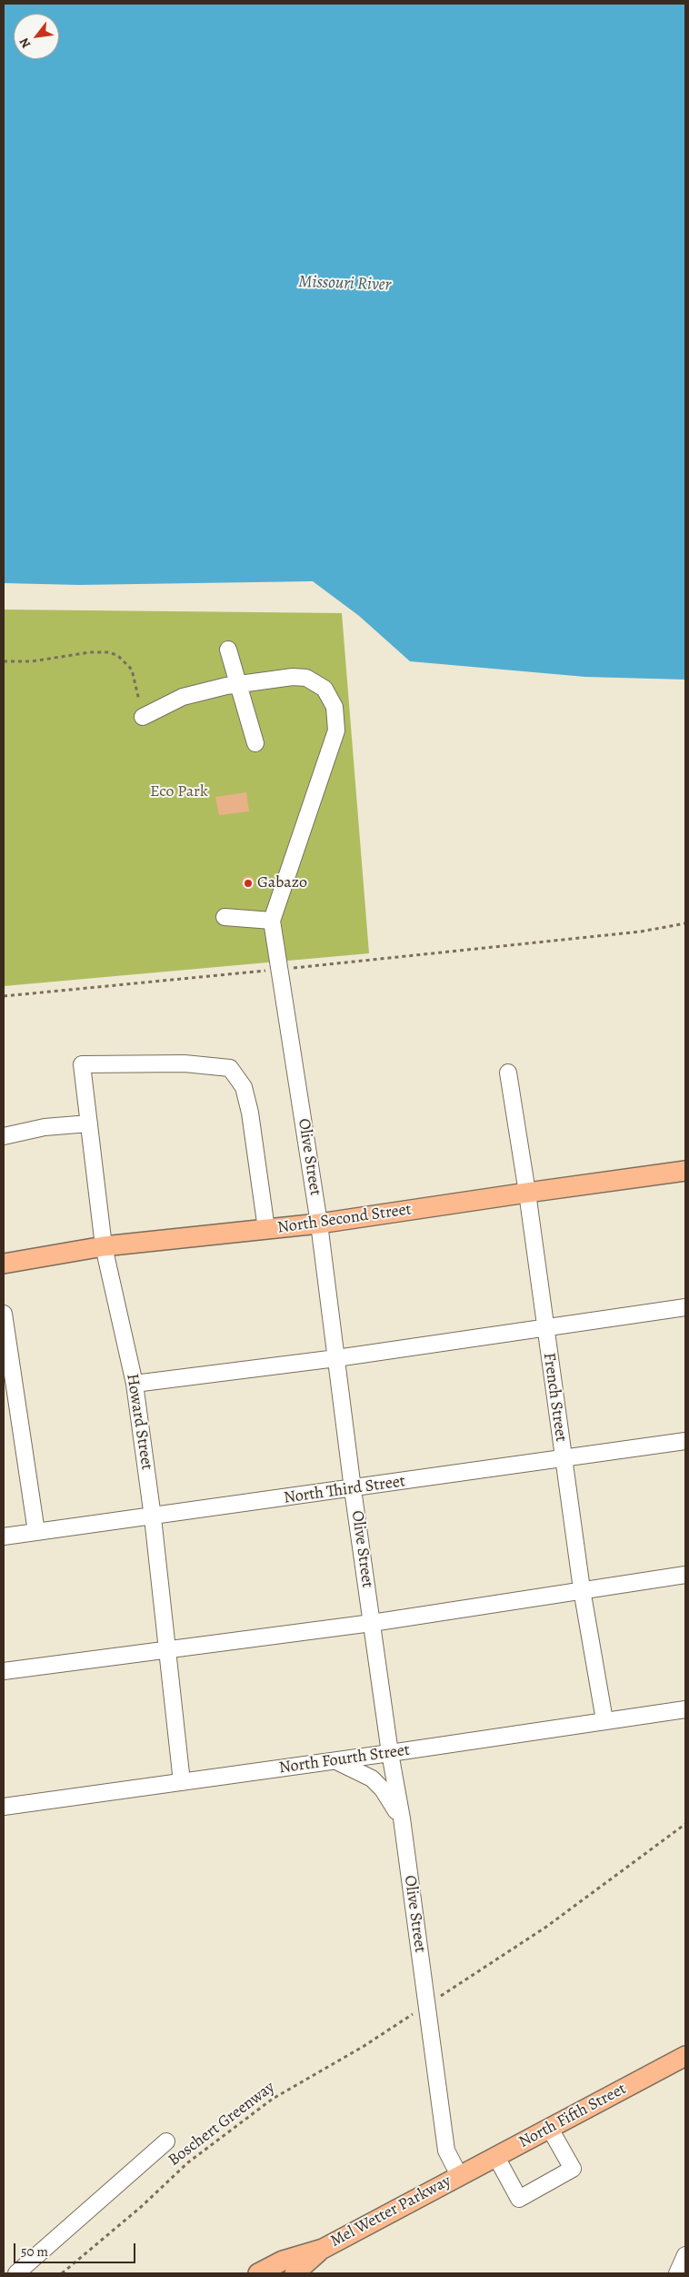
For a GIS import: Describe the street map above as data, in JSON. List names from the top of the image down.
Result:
{
  "streets": {
    "main road": ["North Second Street", "North Fifth Street", "Mel Wetter Parkway"],
    "street": [
      "Olive Street",
      "French Street",
      "Howard Street",
      "North Third Street",
      "North Fourth Street"
    ],
    "path": ["Boschert Greenway"]
  },
  "crossings": [
    ["Olive Street", "North Second Street"],
    ["Olive Street", "North Third Street"],
    ["Olive Street", "North Fourth Street"],
    ["Olive Street", "North Fifth Street"],
    ["Olive Street", "Mel Wetter Parkway"],
    ["North Second Street", "French Street"],
    ["North Second Street", "Howard Street"],
    ["French Street", "North Third Street"],
    ["French Street", "North Fourth Street"],
    ["Howard Street", "North Third Street"],
    ["Howard Street", "North Fourth Street"],
    ["North Fifth Street", "Mel Wetter Parkway"]
  ],
  "water": ["Missouri River"],
  "parks": ["Eco Park"],
  "places": ["Gabazo"],
  "scale_bar": "50 m",
  "north": "bottom left"
}
